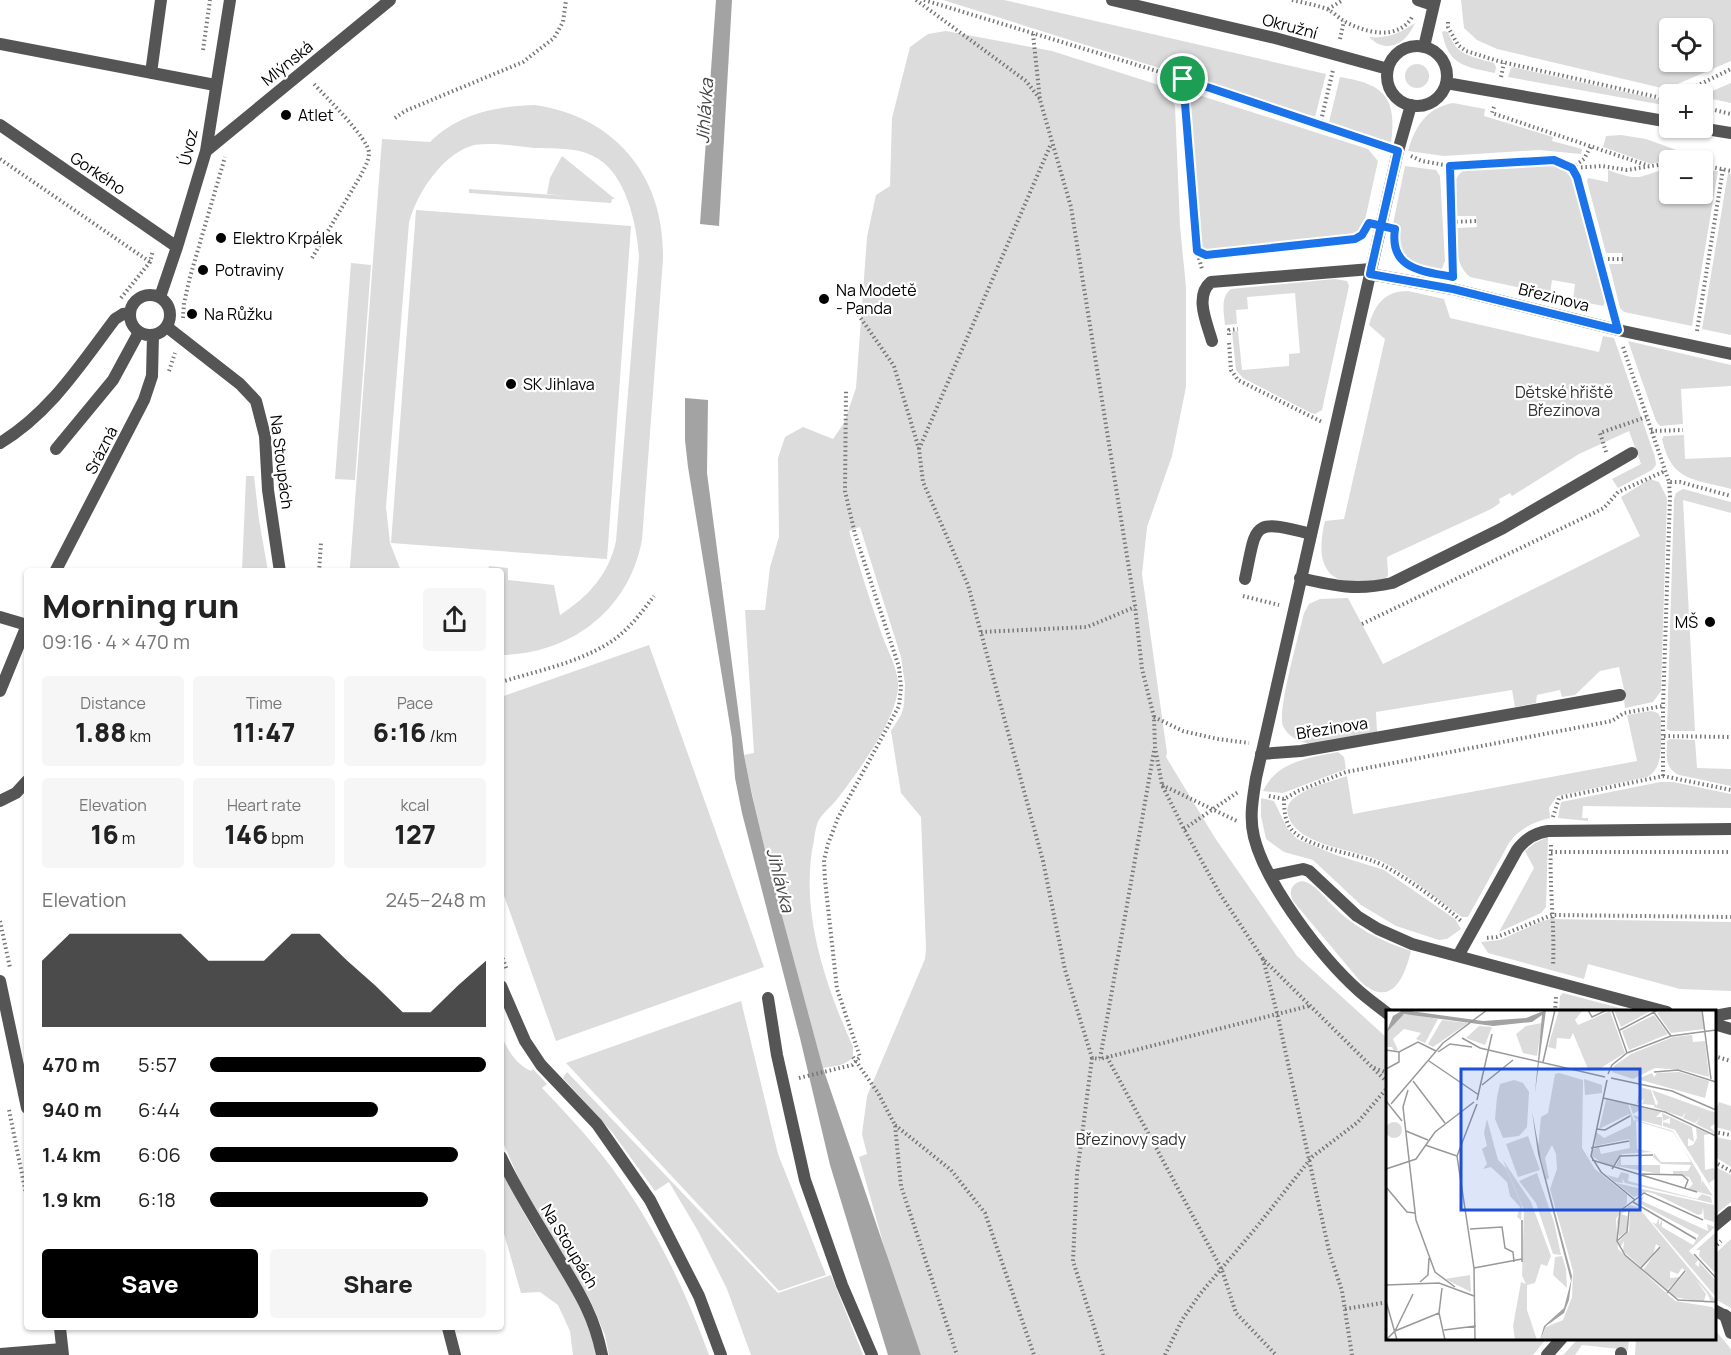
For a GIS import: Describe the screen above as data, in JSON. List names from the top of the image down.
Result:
{
  "streets": {
    "street": [
      "Okružní",
      "Mlýnská",
      "Úvoz",
      "Gorkého",
      "Březinova",
      "Srázná",
      "Na Stoupách"
    ]
  },
  "crossings": [
    ["Mlýnská", "Úvoz"],
    ["Úvoz", "Gorkého"],
    ["Úvoz", "Srázná"],
    ["Úvoz", "Na Stoupách"],
    ["Srázná", "Na Stoupách"]
  ],
  "water": ["Jihlávka"],
  "parks": ["Dětské hřiště Březinova", "Březinovy sady"],
  "places": [
    "Atlet",
    "Elektro Krpálek",
    "Potraviny",
    "Na Modetě - Panda",
    "Na Růžku",
    "SK Jihlava",
    "MŠ"
  ],
  "page": {
    "map_buttons": ["+", "−"],
    "heading": ["Morning run", "09:16 · 4 × 470 m"],
    "stats": [
      ["Distance", "1.88 km"],
      ["Time", "11:47"],
      ["Pace", "6:16 /km"],
      ["Elevation", "16 m"],
      ["Heart rate", "146 bpm"],
      ["kcal", "127"]
    ],
    "chart": ["Elevation", "245–248 m"],
    "list": [
      {
        "name": "470 m",
        "note": "5:57"
      },
      {
        "name": "940 m",
        "note": "6:44"
      },
      {
        "name": "1.4 km",
        "note": "6:06"
      },
      {
        "name": "1.9 km",
        "note": "6:18"
      }
    ],
    "buttons": ["Save", "Share"]
  }
}
